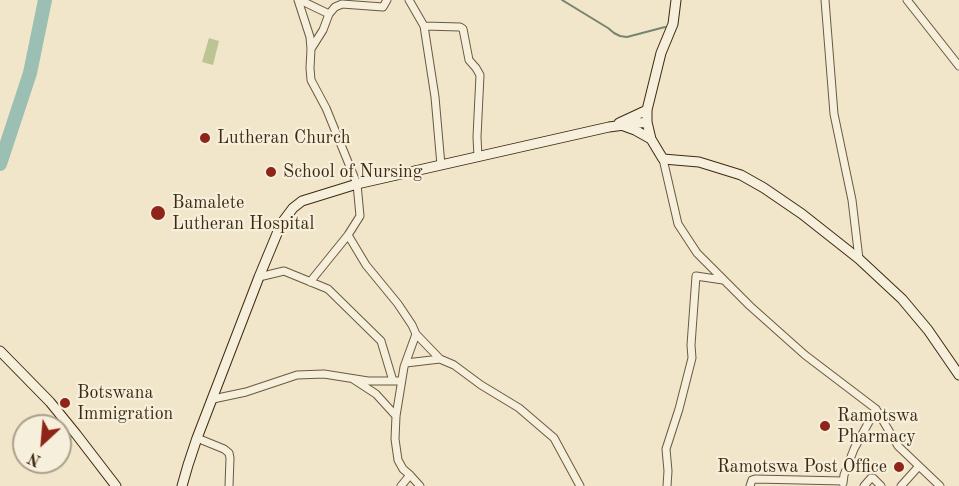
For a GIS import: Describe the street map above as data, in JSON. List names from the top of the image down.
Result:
{
  "places": [
    "Lutheran Church",
    "School of Nursing",
    "Bamalete Lutheran Hospital",
    "Botswana Immigration",
    "Ramotswa Pharmacy",
    "Ramotswa Post Office"
  ],
  "north": "bottom left"
}
